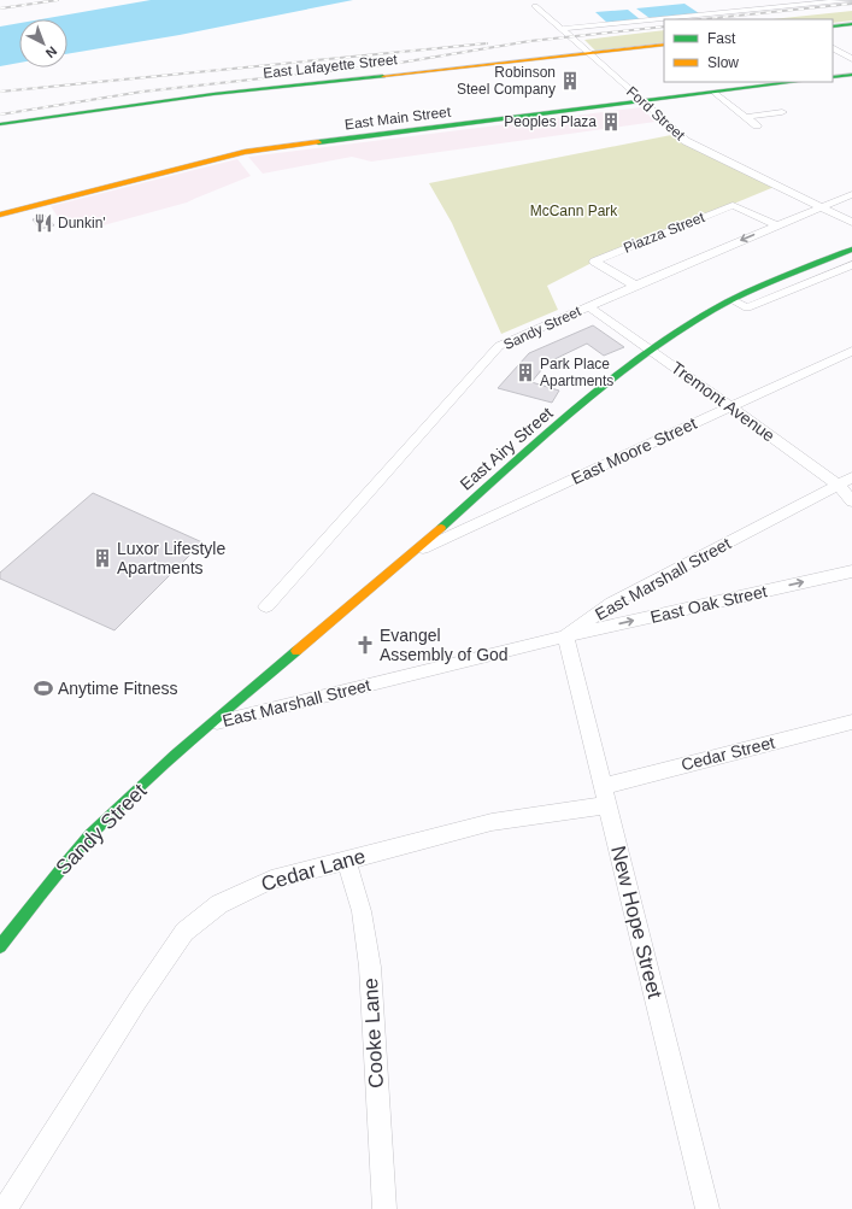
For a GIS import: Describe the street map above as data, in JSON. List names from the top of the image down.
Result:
{
  "streets": {
    "main road": [
      "East Lafayette Street",
      "East Main Street",
      "Sandy Street",
      "East Airy Street"
    ],
    "street": [
      "Ford Street",
      "Piazza Street",
      "Tremont Avenue",
      "East Moore Street",
      "East Marshall Street",
      "East Oak Street",
      "Cedar Street",
      "Cedar Lane",
      "New Hope Street",
      "Cooke Lane"
    ]
  },
  "crossings": [
    ["East Lafayette Street", "Ford Street"],
    ["Ford Street", "East Main Street"],
    ["Ford Street", "Sandy Street"],
    ["Piazza Street", "Sandy Street"],
    ["Sandy Street", "Tremont Avenue"],
    ["Sandy Street", "East Airy Street"],
    ["Sandy Street", "East Marshall Street"],
    ["Tremont Avenue", "East Airy Street"],
    ["Tremont Avenue", "East Moore Street"],
    ["Tremont Avenue", "East Marshall Street"],
    ["East Airy Street", "East Moore Street"],
    ["East Airy Street", "East Marshall Street"],
    ["East Marshall Street", "East Oak Street"],
    ["East Marshall Street", "New Hope Street"],
    ["East Oak Street", "New Hope Street"],
    ["Cedar Street", "Cedar Lane"],
    ["Cedar Street", "New Hope Street"],
    ["Cedar Lane", "New Hope Street"],
    ["Cedar Lane", "Cooke Lane"]
  ],
  "one_way": ["East Oak Street"],
  "parks": ["McCann Park"],
  "places": {
    "building": [
      "Robinson Steel Company",
      "Peoples Plaza",
      "Park Place Apartments",
      "Luxor Lifestyle Apartments"
    ],
    "restaurant": ["Dunkin'"],
    "church": ["Evangel Assembly of God"],
    "sports": ["Anytime Fitness"]
  },
  "legend": ["Fast", "Slow"],
  "north": "bottom right"
}
